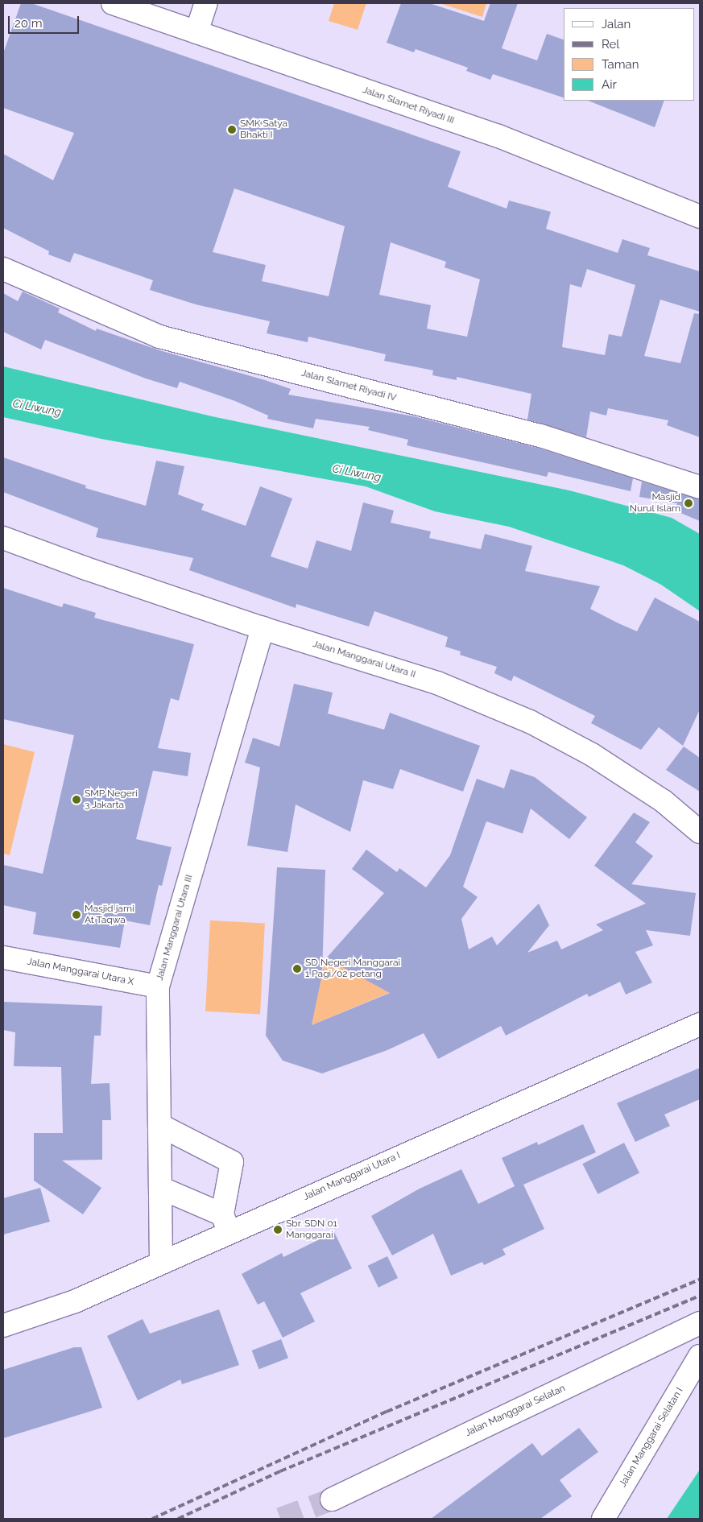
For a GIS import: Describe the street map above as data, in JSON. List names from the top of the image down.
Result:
{
  "streets": {
    "street": [
      "Jalan Slamet Riyadi III",
      "Jalan Slamet Riyadi IV",
      "Jalan Manggarai Utara II",
      "Jalan Manggarai Utara III",
      "Jalan Manggarai Utara X",
      "Jalan Manggarai Utara I",
      "Jalan Manggarai Selatan",
      "Jalan Manggarai Selatan I"
    ]
  },
  "crossings": [
    ["Jalan Manggarai Utara II", "Jalan Manggarai Utara III"],
    ["Jalan Manggarai Utara III", "Jalan Manggarai Utara X"],
    ["Jalan Manggarai Utara III", "Jalan Manggarai Utara I"]
  ],
  "water": ["Ci Liwung"],
  "places": [
    "SMK Satya Bhakti I",
    "Masjid Nurul Islam",
    "SMP Negeri 3 Jakarta",
    "Masjid jami At Taqwa",
    "SD Negeri Manggarai 1 Pagi/02 petang",
    "Sbr. SDN 01 Manggarai"
  ],
  "legend": [
    "Jalan",
    "Rel",
    "Taman",
    "Air"
  ],
  "scale_bar": "20 m"
}
